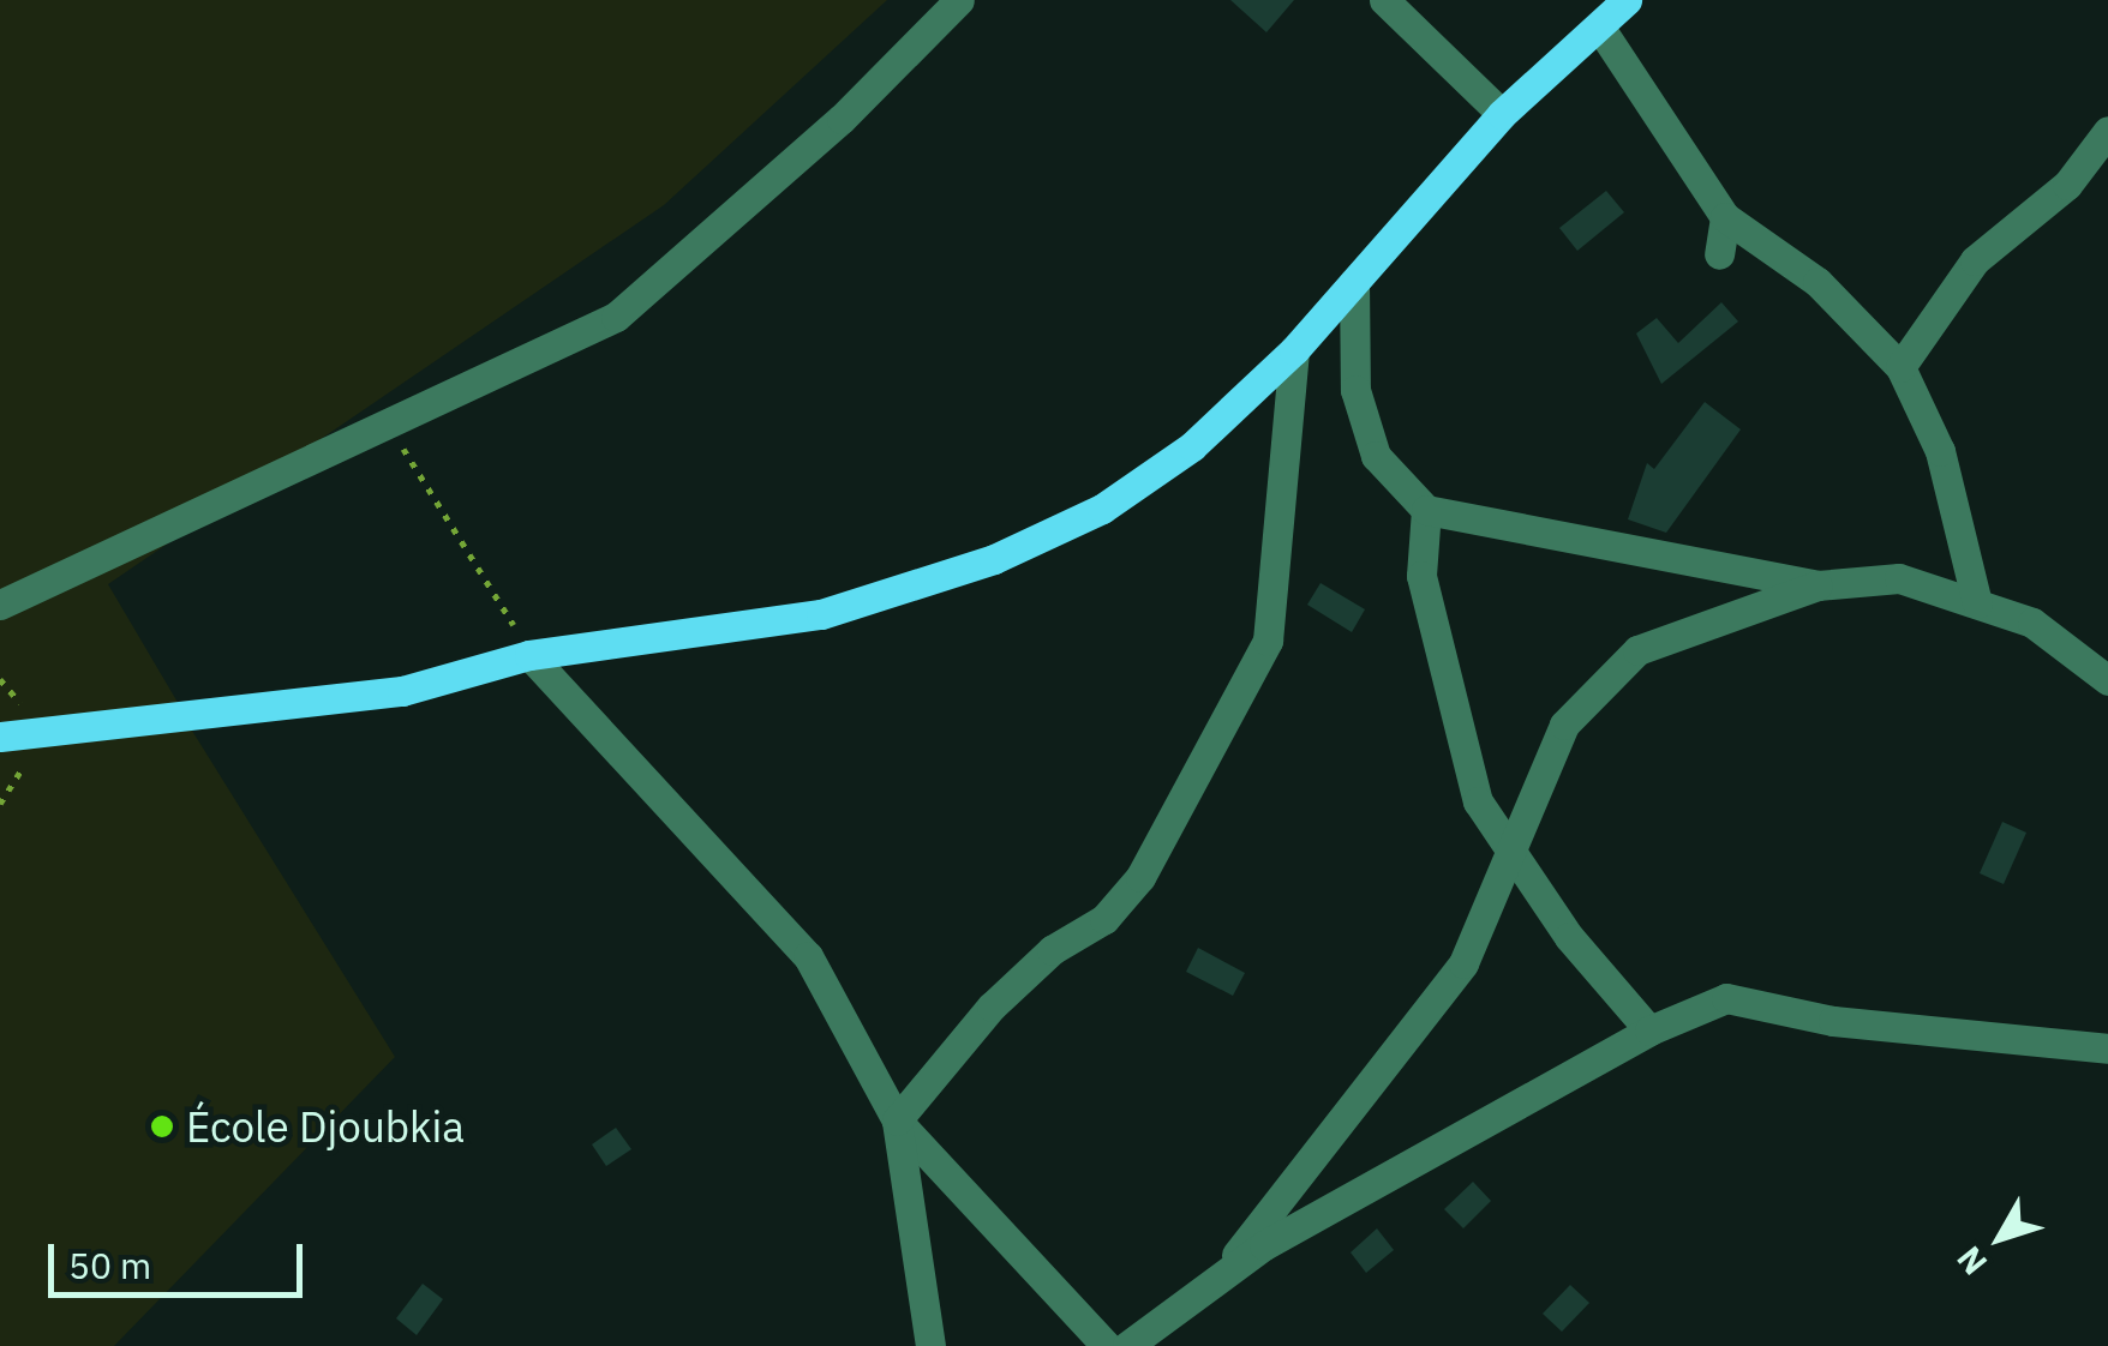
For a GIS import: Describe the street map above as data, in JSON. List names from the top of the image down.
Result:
{
  "places": ["École Djoubkia"],
  "scale_bar": "50 m",
  "north": "bottom left"
}
